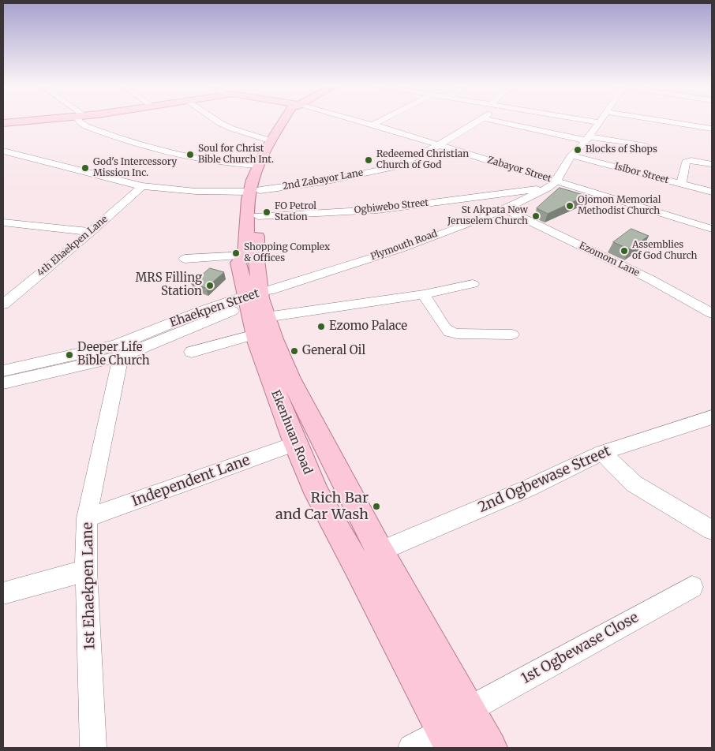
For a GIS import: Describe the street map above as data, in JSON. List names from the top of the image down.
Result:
{
  "streets": {
    "main road": ["Ekenhuan Road"],
    "street": [
      "Zabayor Street",
      "Isibor Street",
      "2nd Zabayor Lane",
      "Ogbiwebo Street",
      "Plymouth Road",
      "4th Ehaekpen Lane",
      "Ezomom Lane",
      "Ehaekpen Street",
      "2nd Ogbewase Street",
      "Independent Lane",
      "1st Ehaekpen Lane",
      "1st Ogbewase Close"
    ]
  },
  "crossings": [
    ["Zabayor Street", "2nd Zabayor Lane"],
    ["Zabayor Street", "Ogbiwebo Street"],
    ["Zabayor Street", "Plymouth Road"],
    ["2nd Zabayor Lane", "4th Ehaekpen Lane"],
    ["2nd Zabayor Lane", "Ekenhuan Road"],
    ["Ogbiwebo Street", "Plymouth Road"],
    ["Ogbiwebo Street", "Ekenhuan Road"],
    ["Plymouth Road", "Ezomom Lane"],
    ["Plymouth Road", "Ehaekpen Street"],
    ["Plymouth Road", "Ekenhuan Road"],
    ["Ehaekpen Street", "Ekenhuan Road"],
    ["Ehaekpen Street", "1st Ehaekpen Lane"],
    ["Ekenhuan Road", "2nd Ogbewase Street"],
    ["Ekenhuan Road", "Independent Lane"],
    ["Ekenhuan Road", "1st Ogbewase Close"],
    ["Independent Lane", "1st Ehaekpen Lane"]
  ],
  "places": [
    "Blocks of Shops",
    "Soul for Christ Bible Church Int.",
    "Redeemed Christian Church of God",
    "God's Intercessory Mission Inc.",
    "Ojomon Memorial Methodist Church",
    "FO Petrol Station",
    "St Akpata New Jeruselem Church",
    "Assemblies of God Church",
    "Shopping Complex & Offices",
    "MRS Filling Station",
    "Ezomo Palace",
    "General Oil",
    "Deeper Life Bible Church",
    "Rich Bar and Car Wash"
  ]
}
